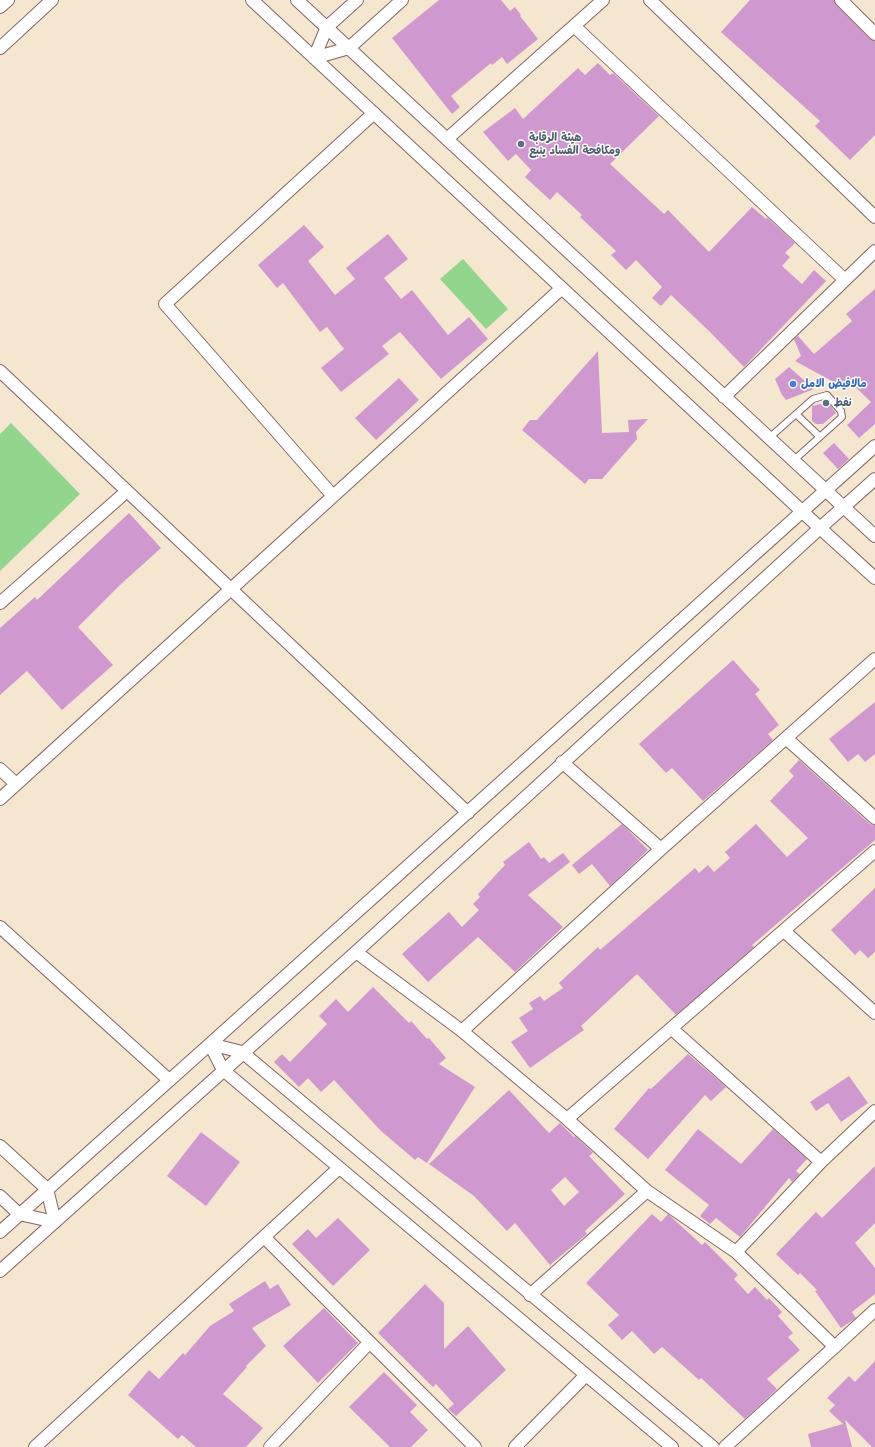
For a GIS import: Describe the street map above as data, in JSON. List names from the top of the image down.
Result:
{
  "places": ["هيئة الرقابة ومكافحة الفساد ينبع", "مالافيض الامل", "نفط"]
}
